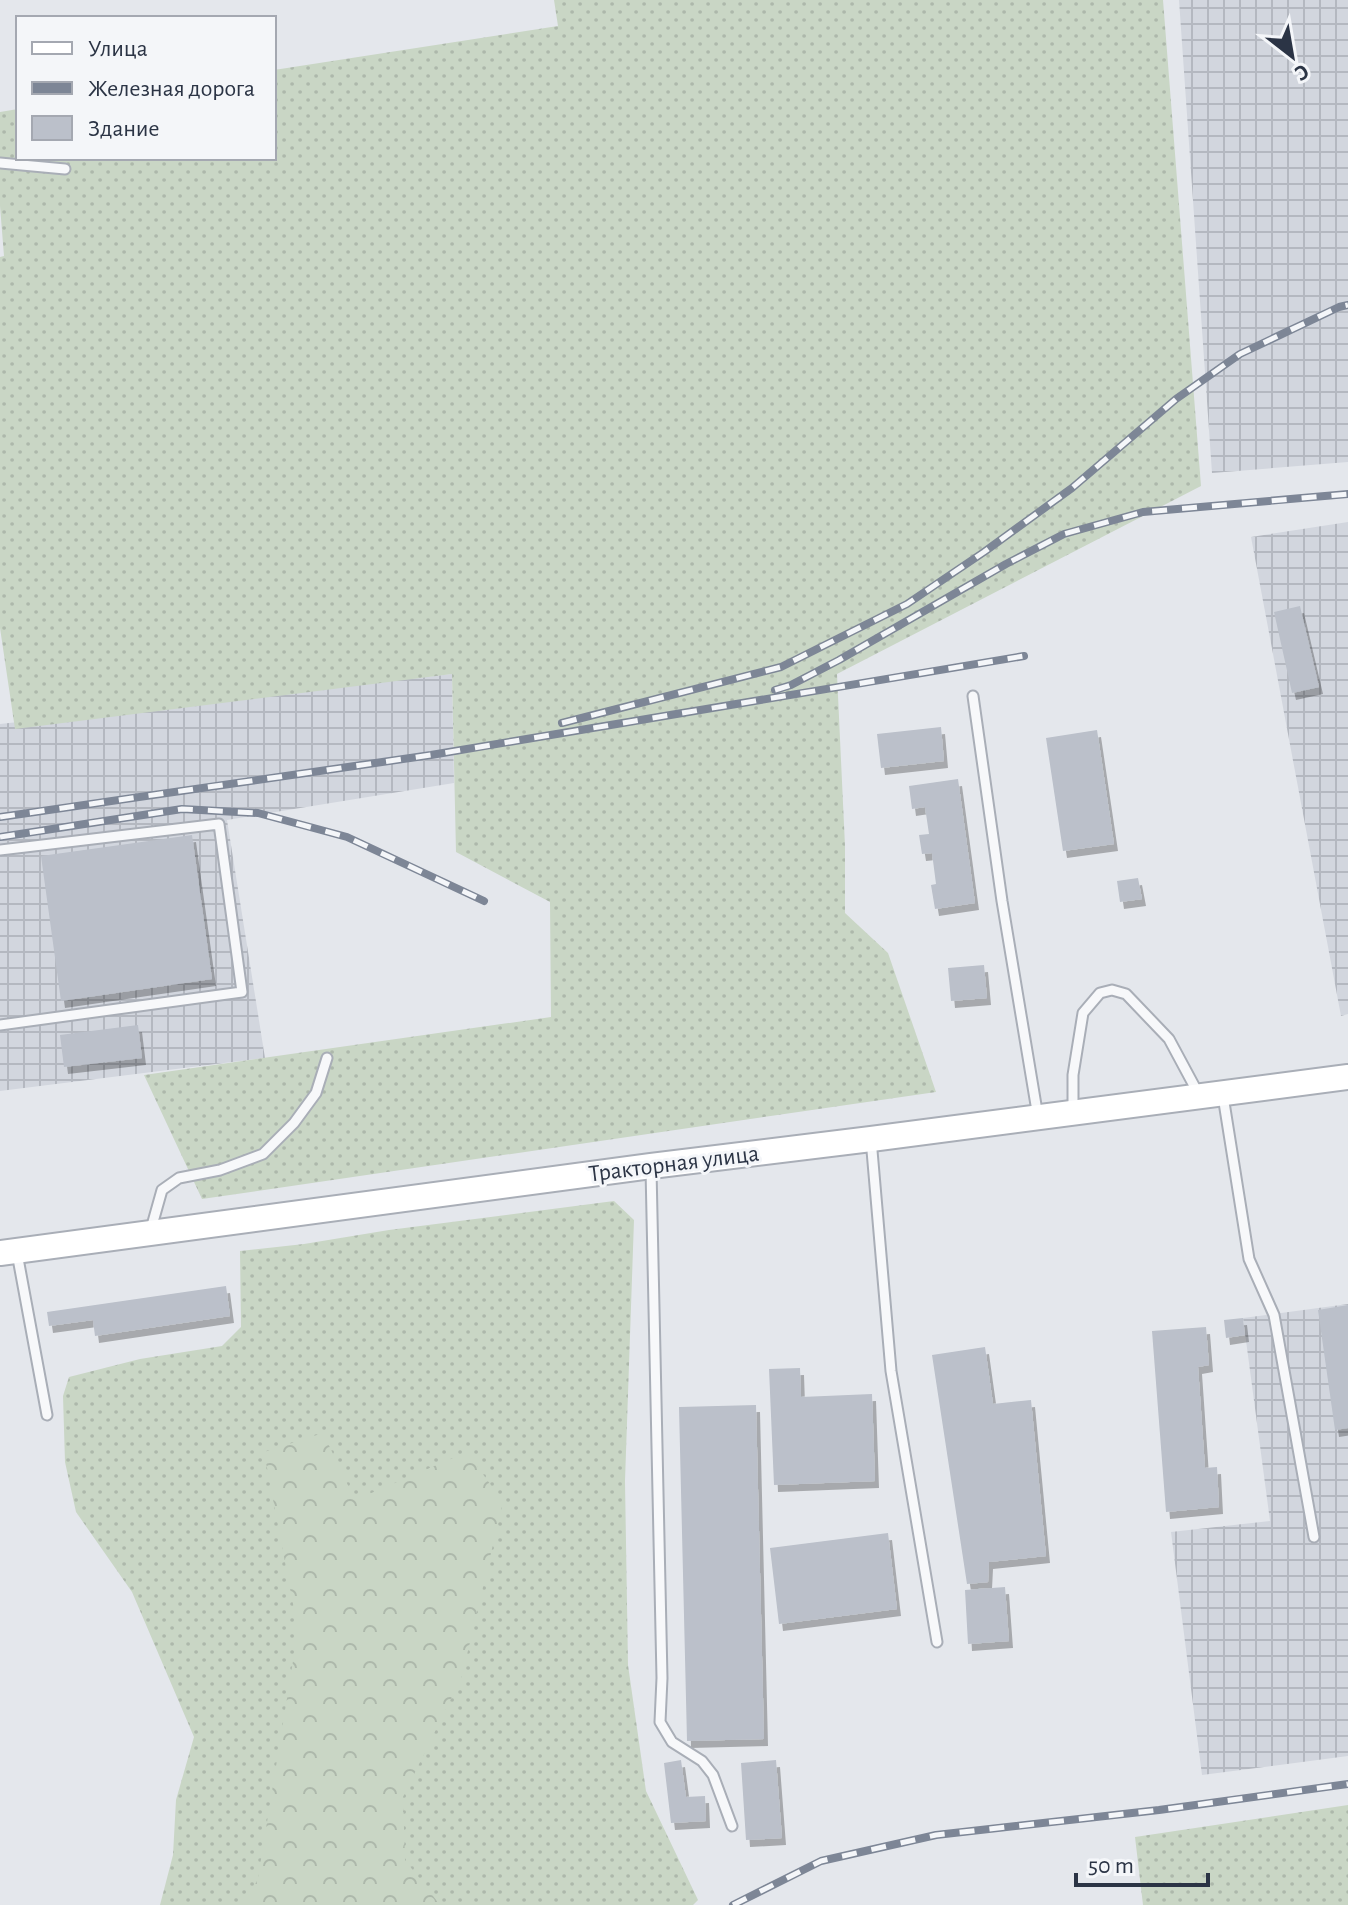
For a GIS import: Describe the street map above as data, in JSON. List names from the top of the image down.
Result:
{
  "streets": {
    "main road": ["Тракторная улица"]
  },
  "legend": ["Улица", "Железная дорога", "Здание"],
  "scale_bar": "50 m",
  "north": "bottom right"
}
